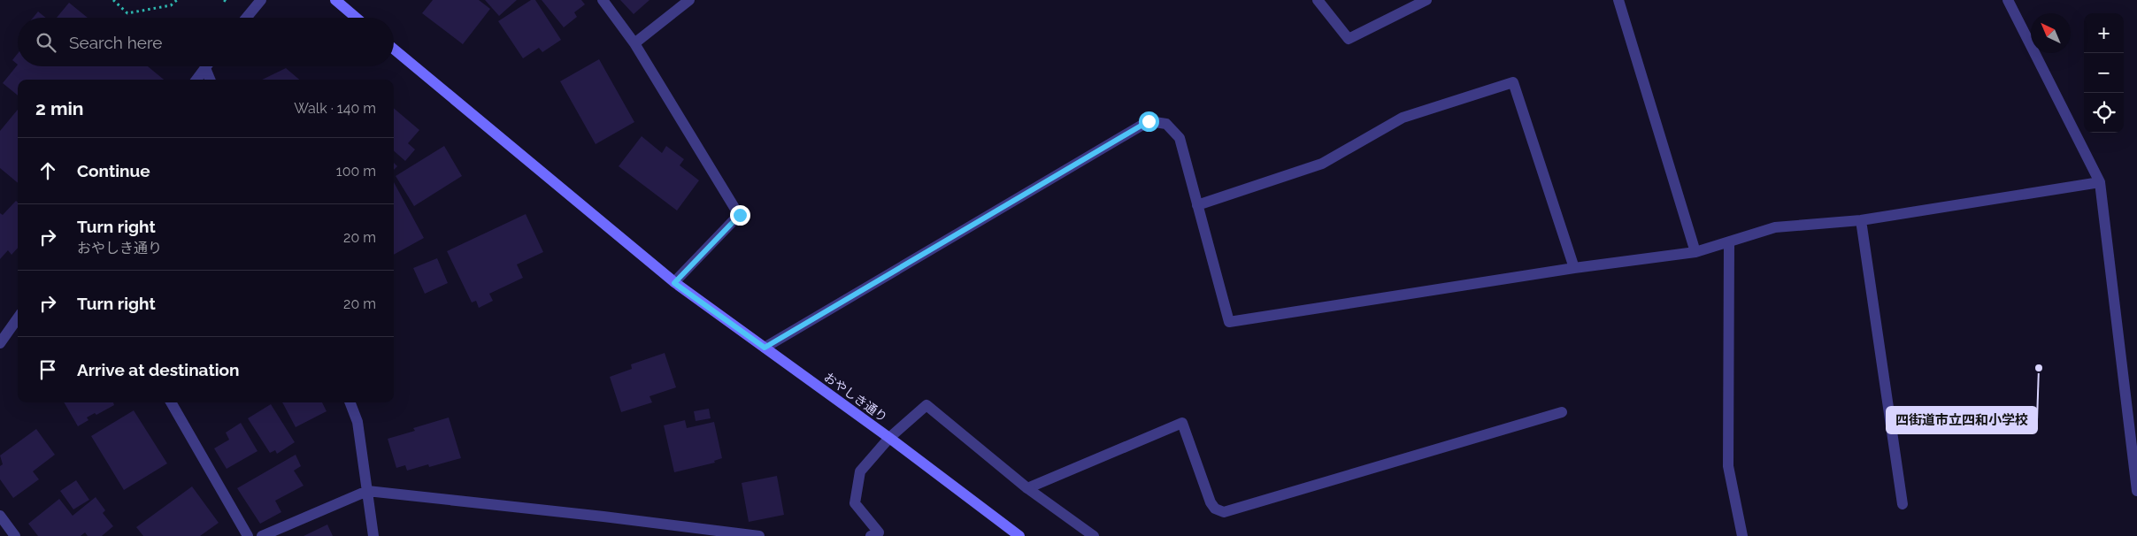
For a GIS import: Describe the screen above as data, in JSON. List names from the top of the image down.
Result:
{
  "streets": {
    "street": ["おやしき通り"]
  },
  "places": ["四街道市立四和小学校"],
  "north": "top left",
  "page": {
    "map_buttons": ["+", "−"],
    "search": "Search here",
    "heading": ["2 min", "Walk · 140 m"],
    "list": [
      ["Continue", "100 m"],
      ["Turn right", "おやしき通り", "20 m"],
      ["Turn right", "20 m"],
      "Arrive at destination"
    ]
  }
}
